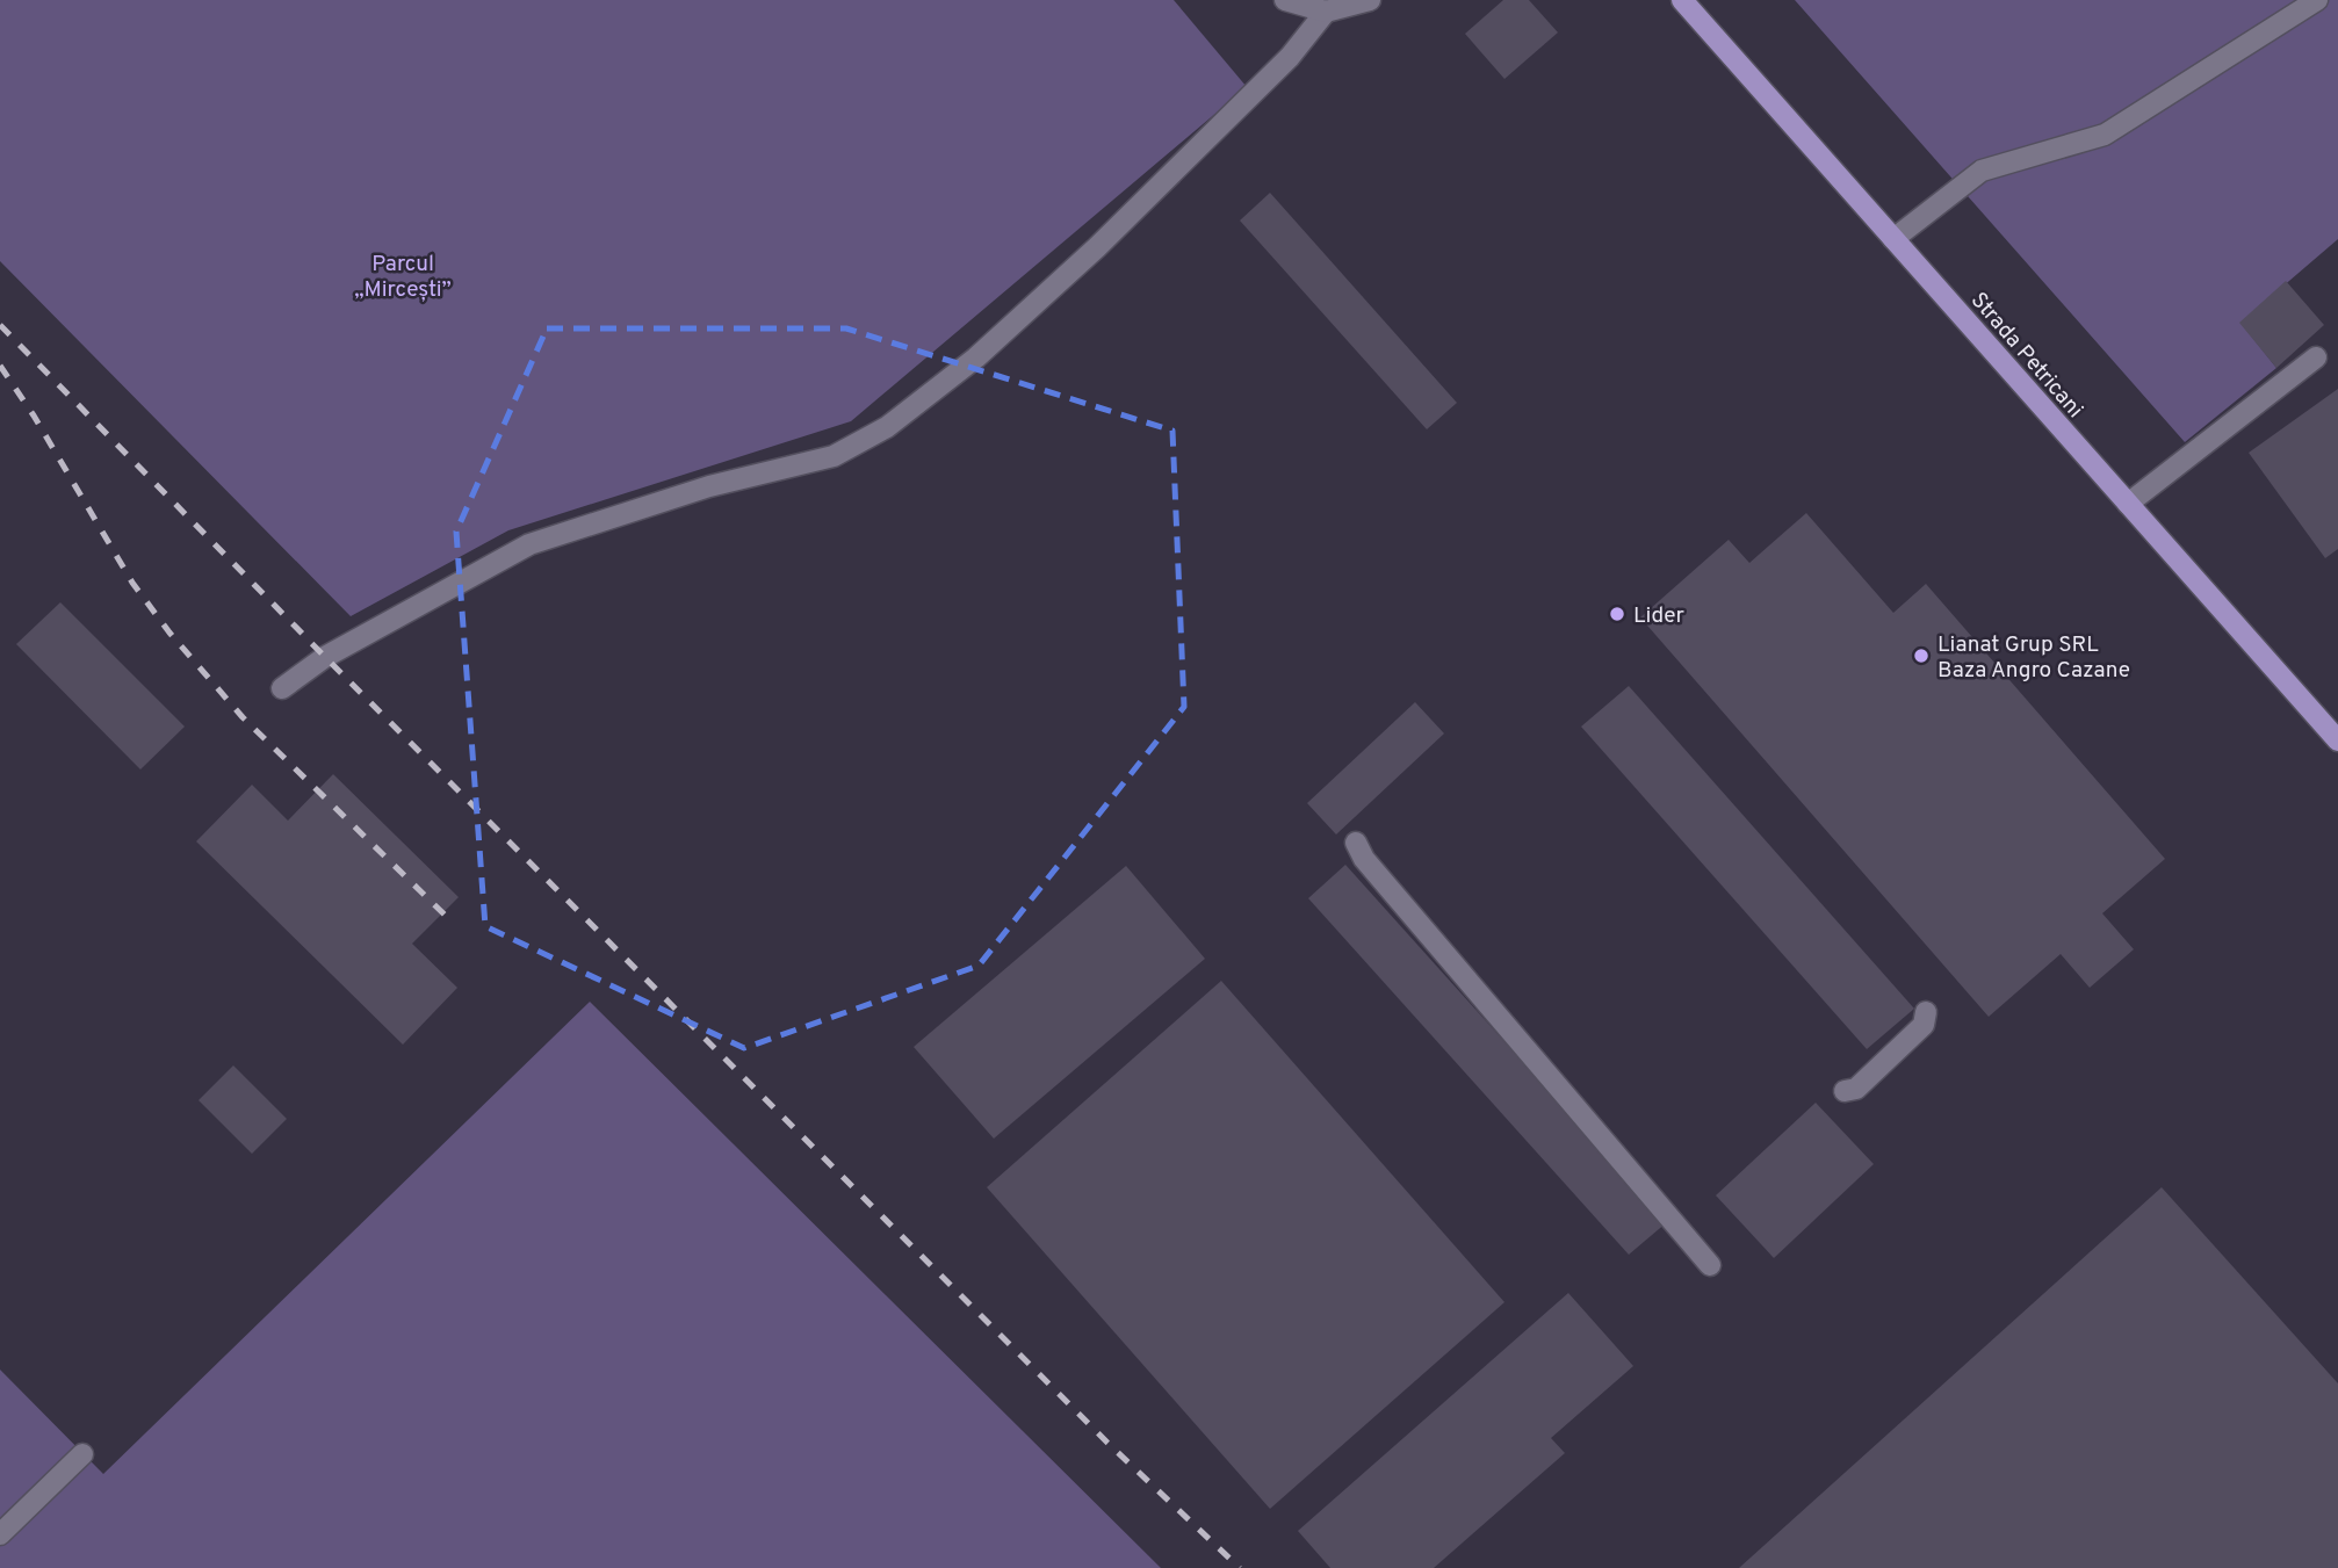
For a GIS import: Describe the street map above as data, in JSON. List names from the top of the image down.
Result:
{
  "streets": {
    "main road": ["Strada Petricani"]
  },
  "parks": ["Parcul „Mircești”"],
  "places": ["Lider", "Lianat Grup SRL Baza Angro Cazane"]
}
